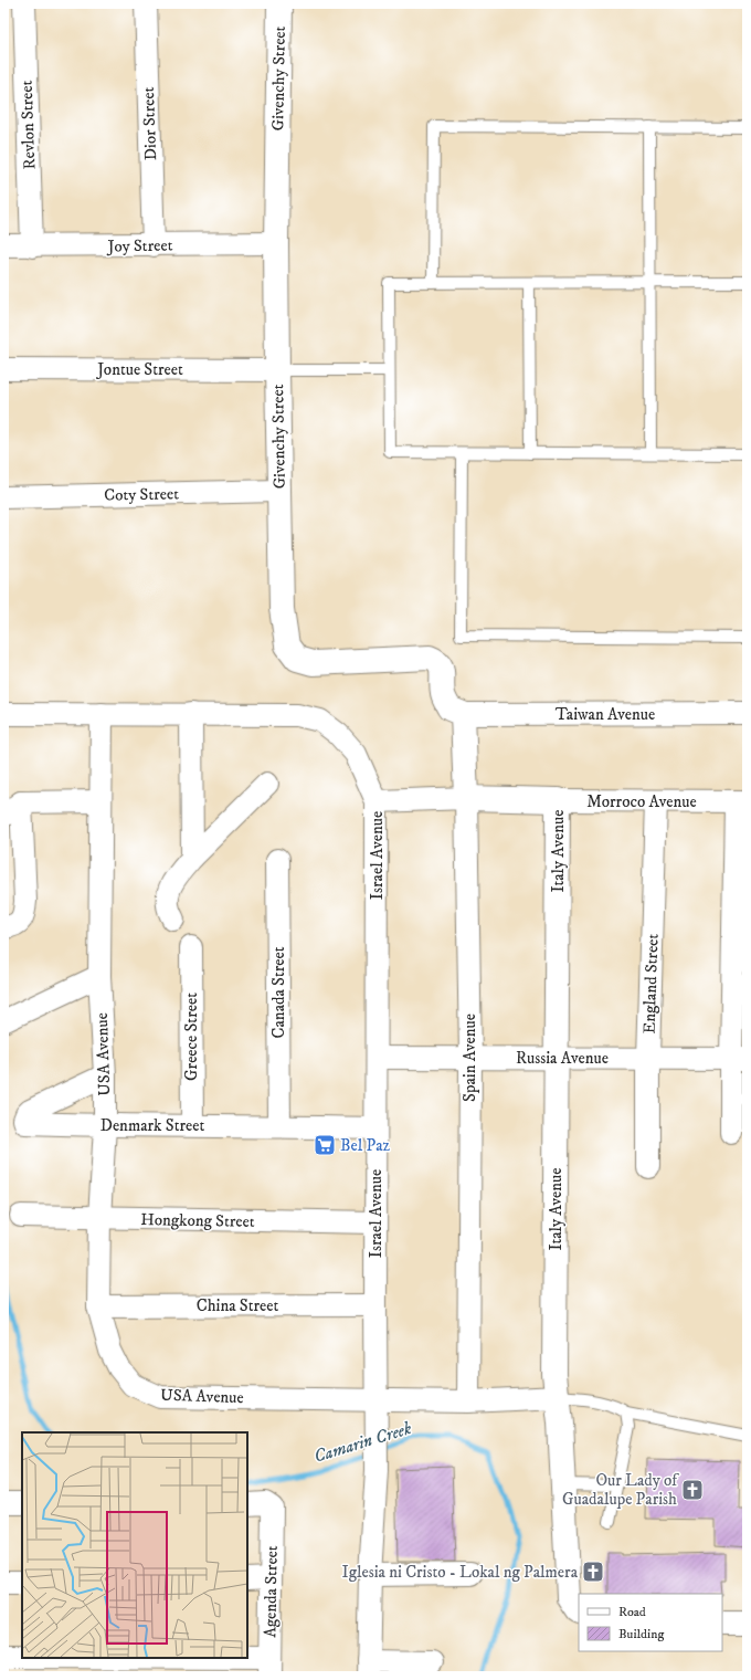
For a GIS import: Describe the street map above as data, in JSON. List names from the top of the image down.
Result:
{
  "streets": {
    "street": [
      "Givenchy Street",
      "Dior Street",
      "Revlon Street",
      "Joy Street",
      "Jontue Street",
      "Coty Street",
      "Taiwan Avenue",
      "Morroco Avenue",
      "Italy Avenue",
      "Israel Avenue",
      "England Street",
      "Canada Street",
      "Greece Street",
      "USA Avenue",
      "Spain Avenue",
      "Russia Avenue",
      "Denmark Street",
      "Hongkong Street",
      "China Street",
      "Agenda Street"
    ]
  },
  "crossings": [
    ["Givenchy Street", "Joy Street"],
    ["Givenchy Street", "Jontue Street"],
    ["Givenchy Street", "Coty Street"],
    ["Givenchy Street", "Taiwan Avenue"],
    ["Givenchy Street", "Spain Avenue"],
    ["Dior Street", "Joy Street"],
    ["Revlon Street", "Joy Street"],
    ["Taiwan Avenue", "Spain Avenue"],
    ["Morroco Avenue", "Italy Avenue"],
    ["Morroco Avenue", "Israel Avenue"],
    ["Morroco Avenue", "England Street"],
    ["Morroco Avenue", "Spain Avenue"],
    ["Italy Avenue", "USA Avenue"],
    ["Italy Avenue", "Russia Avenue"],
    ["Israel Avenue", "USA Avenue"],
    ["Israel Avenue", "Russia Avenue"],
    ["Israel Avenue", "Denmark Street"],
    ["Israel Avenue", "Hongkong Street"],
    ["Israel Avenue", "China Street"],
    ["England Street", "Russia Avenue"],
    ["Canada Street", "Denmark Street"],
    ["Greece Street", "Denmark Street"],
    ["USA Avenue", "Spain Avenue"],
    ["USA Avenue", "Denmark Street"],
    ["USA Avenue", "Hongkong Street"],
    ["USA Avenue", "China Street"],
    ["Spain Avenue", "Russia Avenue"]
  ],
  "water": ["Camarin Creek"],
  "places": {
    "supermarket": ["Bel Paz"],
    "church": ["Our Lady of Guadalupe Parish", "Iglesia ni Cristo - Lokal ng Palmera"]
  },
  "legend": ["Road", "Building"]
}
